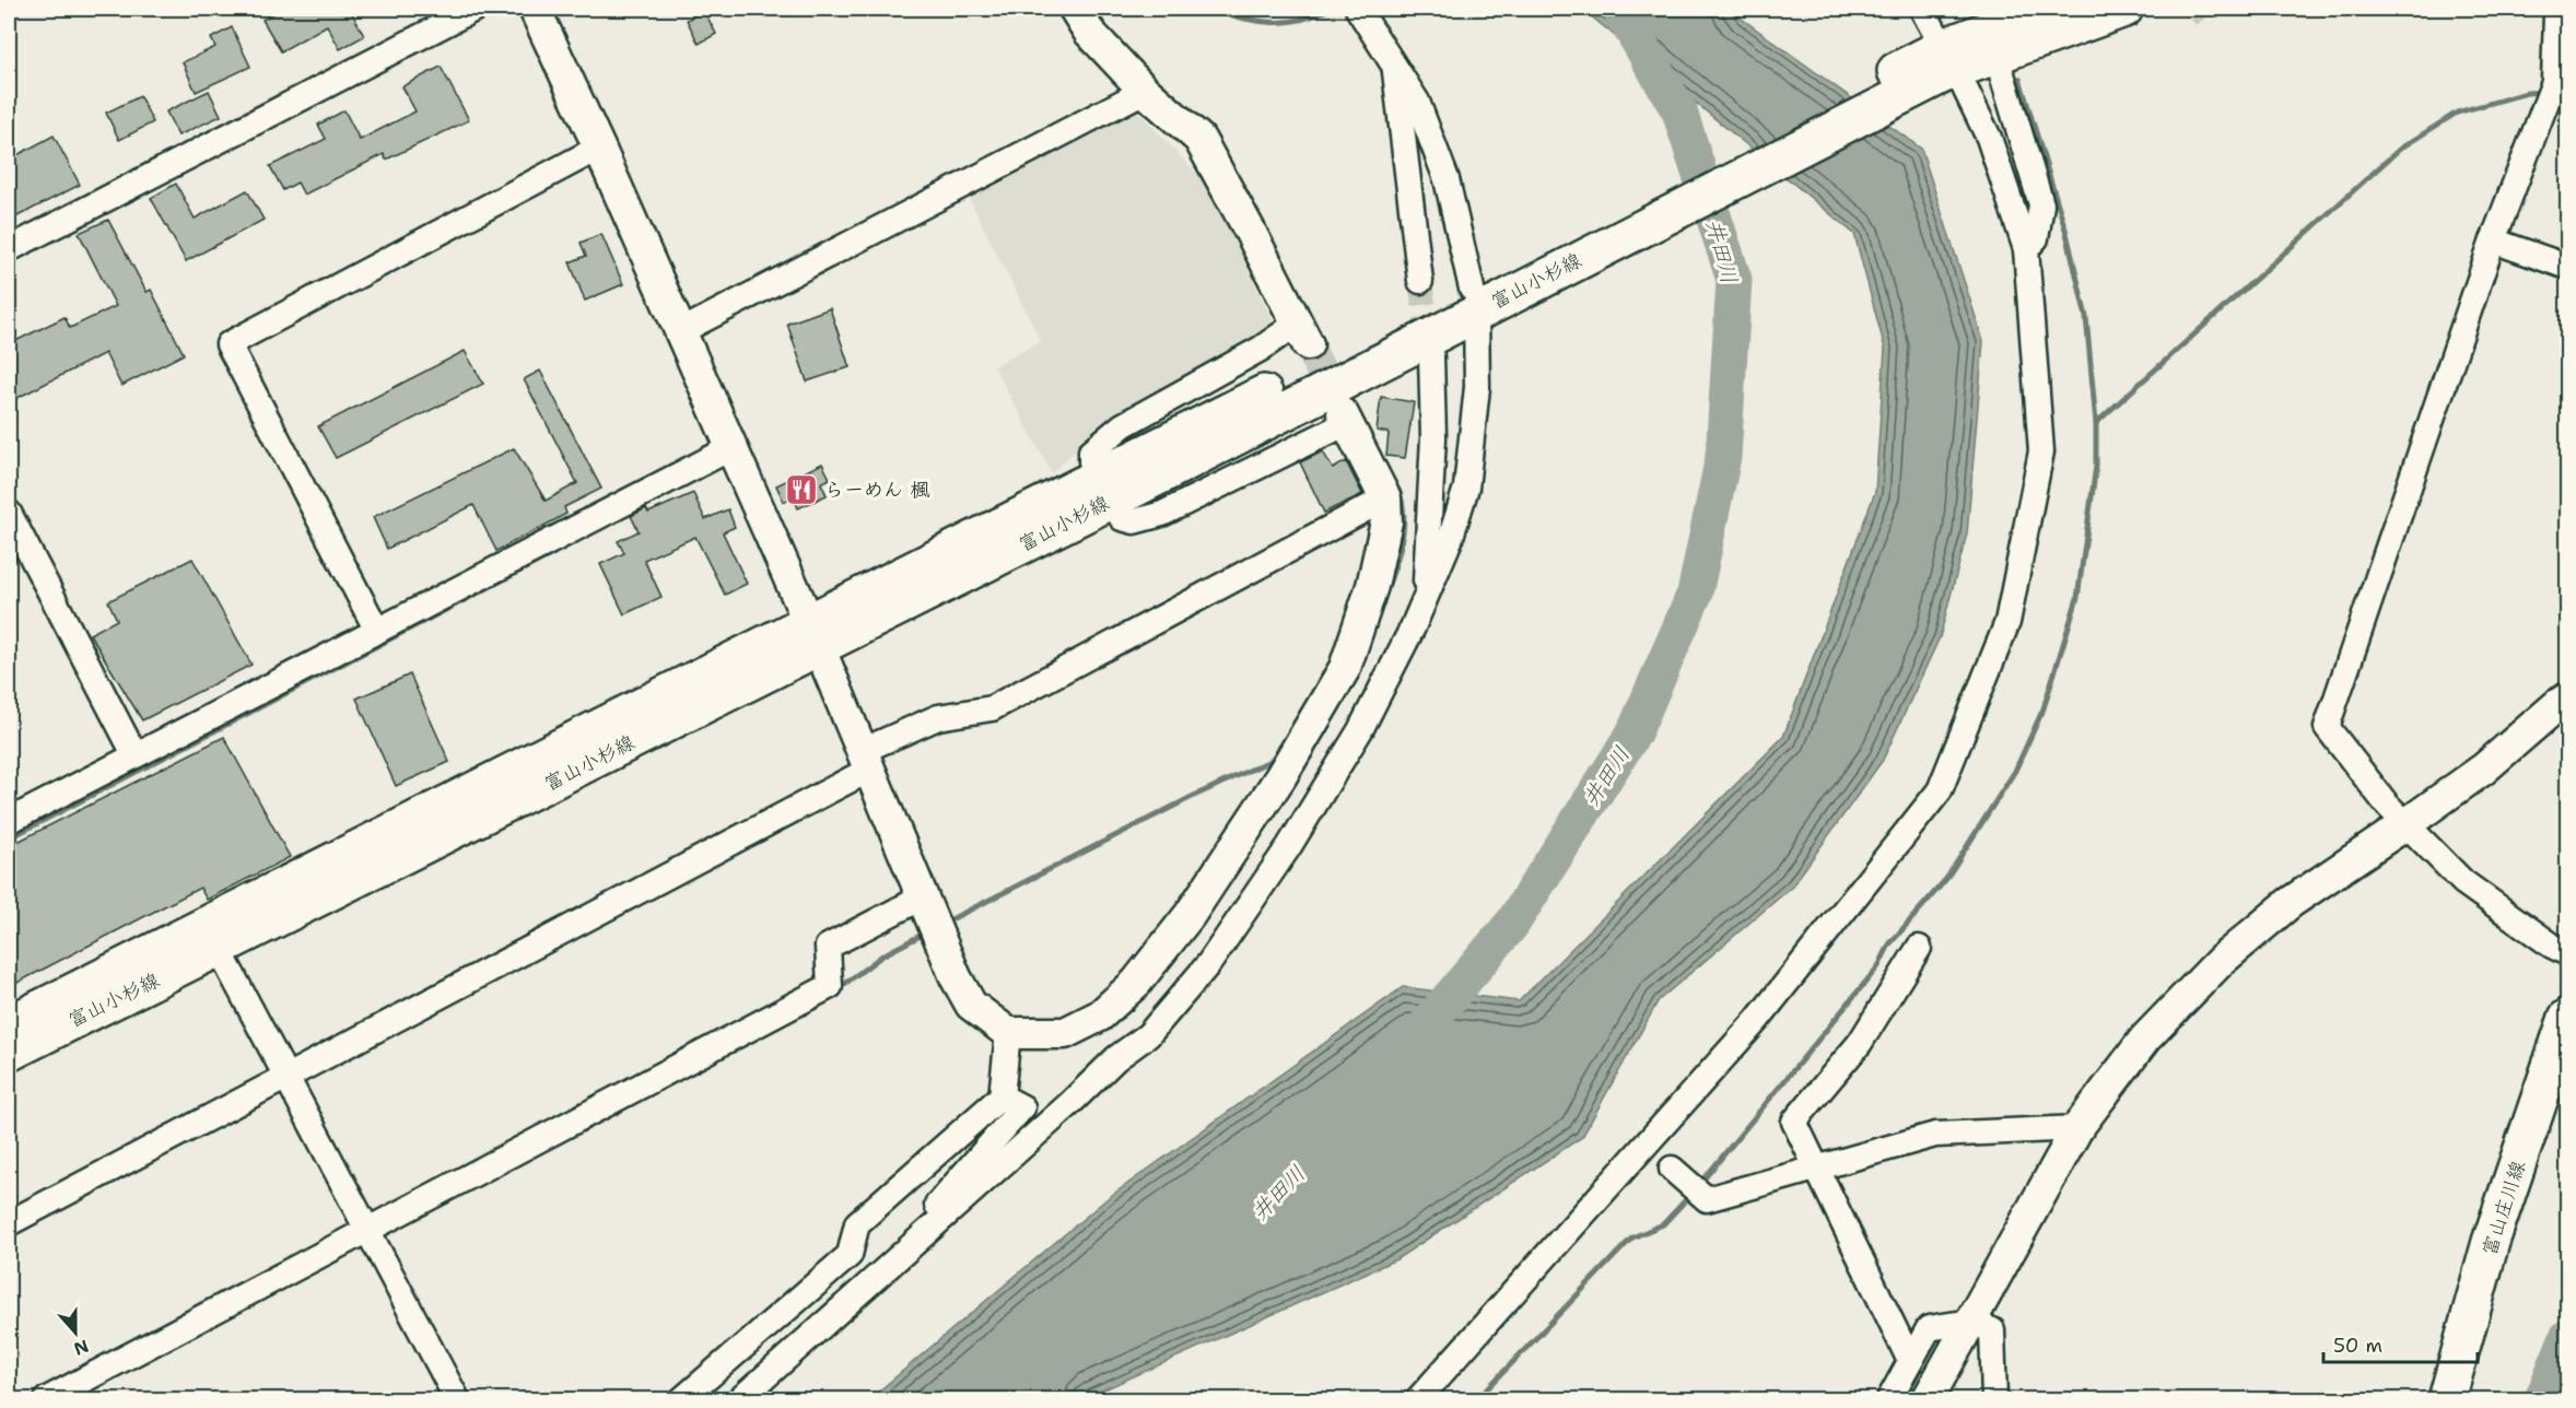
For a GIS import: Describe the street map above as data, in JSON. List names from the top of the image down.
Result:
{
  "streets": {
    "main road": ["富山小杉線", "富山庄川線"]
  },
  "water": ["井田川"],
  "places": {
    "restaurant": ["らーめん 楓"]
  },
  "scale_bar": "50 m",
  "north": "bottom"
}
